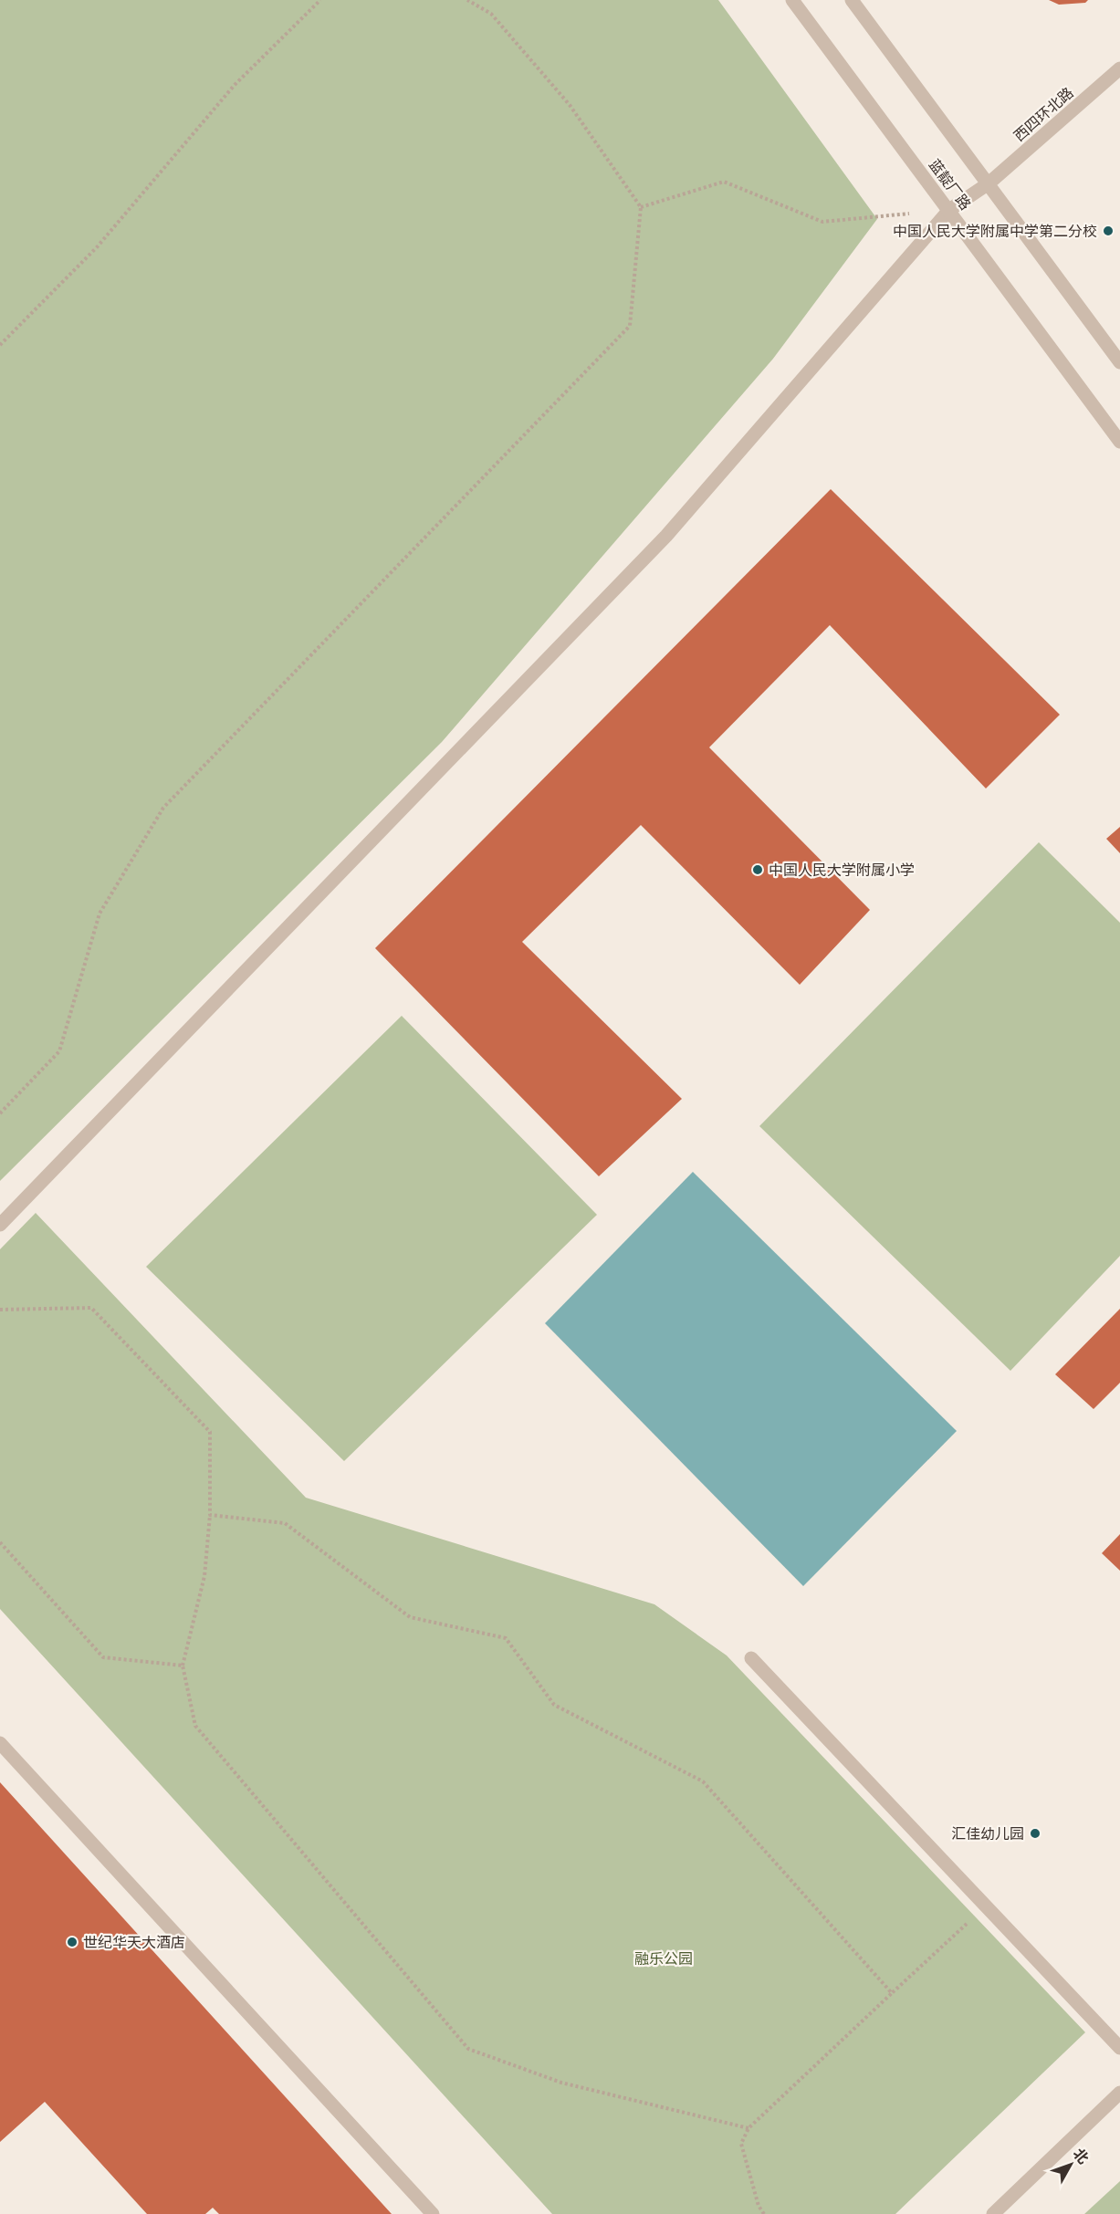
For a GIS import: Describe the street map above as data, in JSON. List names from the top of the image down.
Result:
{
  "streets": {
    "street": ["西四环北路", "蓝靛厂路"]
  },
  "crossings": [
    ["西四环北路", "蓝靛厂路"]
  ],
  "parks": ["融乐公园"],
  "places": [
    "中国人民大学附属中学第二分校",
    "中国人民大学附属小学",
    "汇佳幼儿园",
    "世纪华天大酒店"
  ],
  "north": "top right"
}
